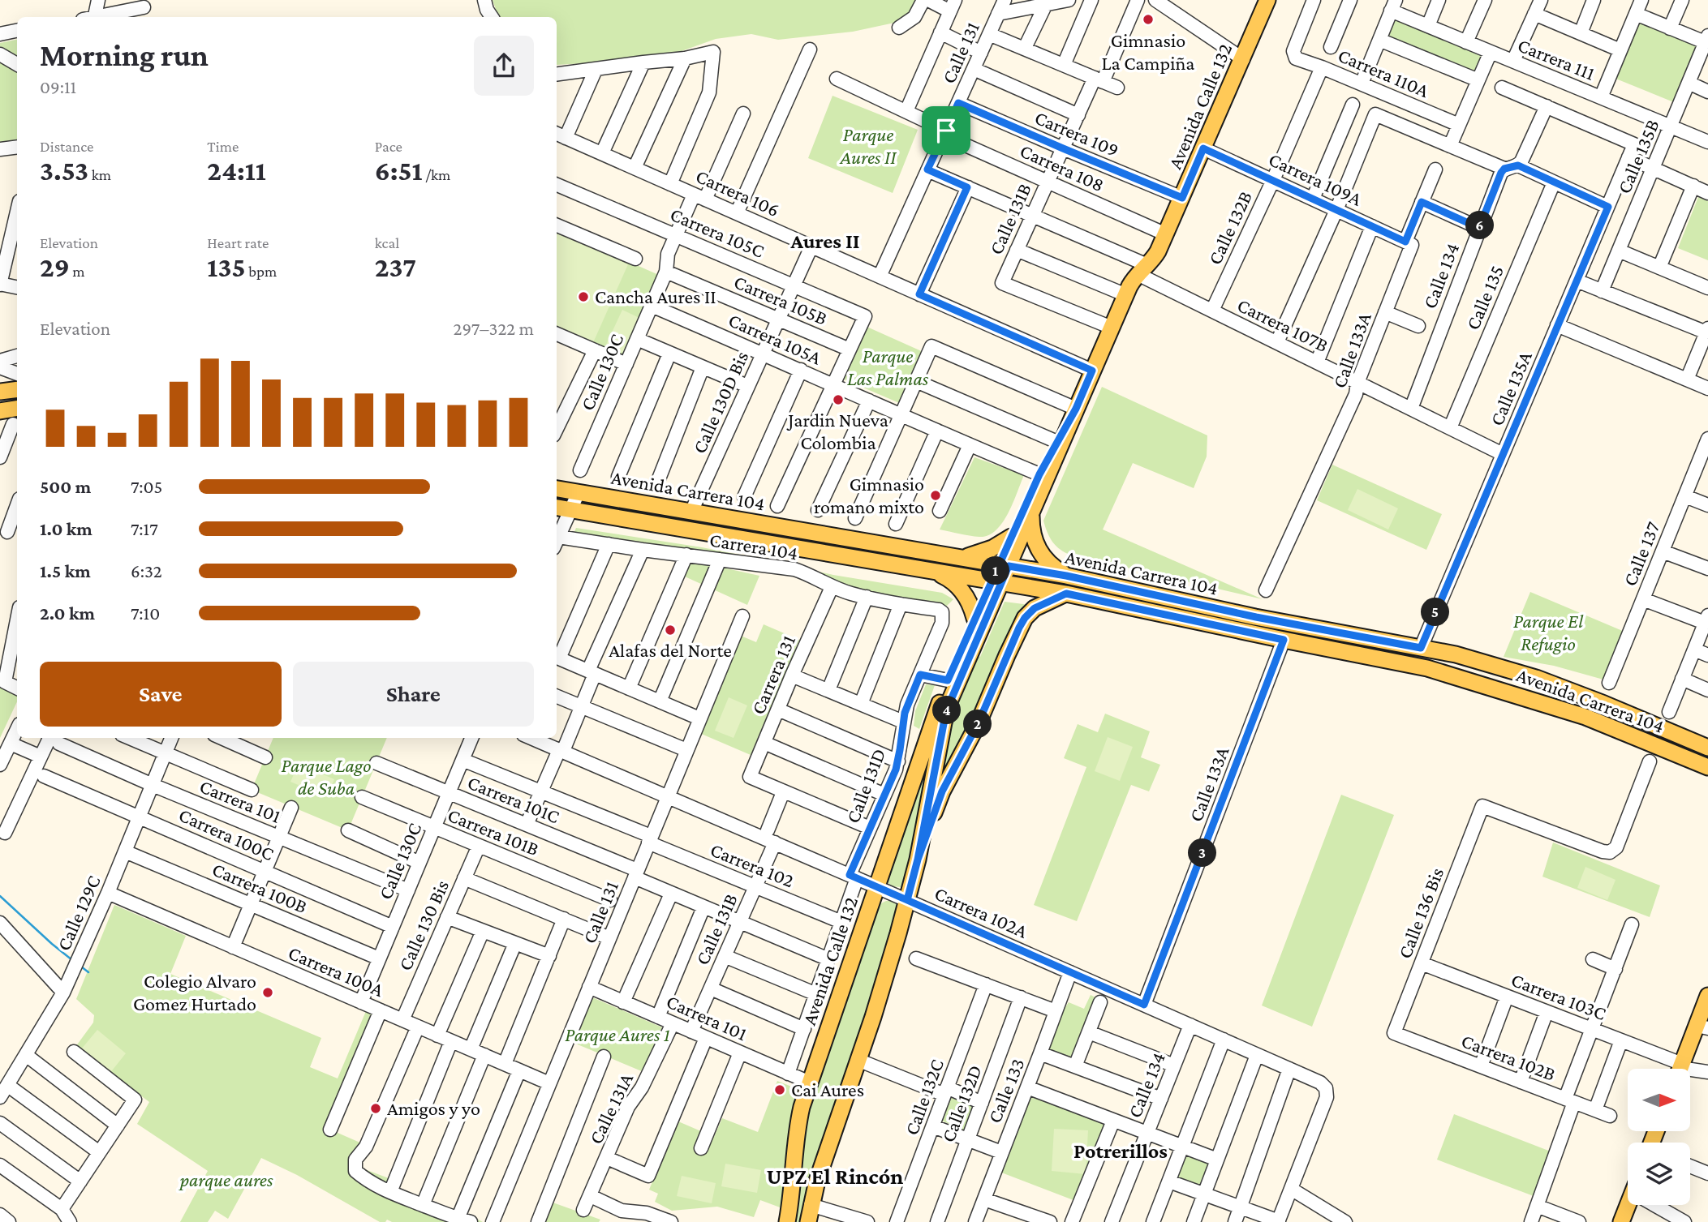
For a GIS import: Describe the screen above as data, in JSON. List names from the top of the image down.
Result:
{
  "streets": {
    "main road": ["Avenida Calle 132", "Avenida Carrera 104"],
    "street": [
      "Calle 131",
      "Carrera 111",
      "Carrera 110A",
      "Carrera 109",
      "Calle 135B",
      "Carrera 108",
      "Carrera 109A",
      "Carrera 106",
      "Calle 131B",
      "Calle 132B",
      "Carrera 105C",
      "Calle 134",
      "Calle 135",
      "Carrera 105B",
      "Carrera 107B",
      "Carrera 105A",
      "Calle 133A",
      "Calle 130C",
      "Calle 135A",
      "Calle 130D Bis",
      "Carrera 104",
      "Calle 137",
      "Carrera 131",
      "Calle 131D",
      "Carrera 101C",
      "Carrera 101",
      "Carrera 101B",
      "Carrera 100C",
      "Carrera 102",
      "Carrera 100B",
      "Carrera 102A",
      "Calle 129C",
      "Calle 136 Bis",
      "Calle 130 Bis",
      "Carrera 100A",
      "Carrera 103C",
      "Carrera 102B",
      "Calle 133",
      "Calle 132C",
      "Calle 132D",
      "Calle 131A"
    ]
  },
  "crossings": [
    ["Calle 131", "Carrera 109"],
    ["Calle 131", "Carrera 108"],
    ["Calle 131", "Carrera 106"],
    ["Calle 131", "Carrera 107B"],
    ["Calle 131", "Carrera 101C"],
    ["Calle 131", "Carrera 101"],
    ["Calle 131", "Carrera 102"],
    ["Calle 131", "Carrera 102A"],
    ["Calle 131", "Carrera 100A"],
    ["Carrera 111", "Calle 135B"],
    ["Carrera 110A", "Calle 132B"],
    ["Avenida Calle 132", "Carrera 109"],
    ["Avenida Calle 132", "Carrera 108"],
    ["Avenida Calle 132", "Carrera 109A"],
    ["Avenida Calle 132", "Carrera 106"],
    ["Avenida Calle 132", "Calle 131B"],
    ["Avenida Calle 132", "Carrera 107B"],
    ["Avenida Calle 132", "Carrera 105A"],
    ["Avenida Calle 132", "Avenida Carrera 104"],
    ["Avenida Calle 132", "Carrera 101"],
    ["Avenida Calle 132", "Carrera 102A"],
    ["Carrera 109", "Calle 131B"],
    ["Carrera 108", "Calle 131B"],
    ["Carrera 109A", "Calle 132B"],
    ["Carrera 109A", "Calle 133A"],
    ["Carrera 106", "Calle 130C"],
    ["Carrera 106", "Calle 130D Bis"],
    ["Calle 131B", "Carrera 107B"],
    ["Calle 131B", "Carrera 101C"],
    ["Calle 131B", "Carrera 101"],
    ["Calle 131B", "Carrera 102"],
    ["Calle 131B", "Carrera 102A"],
    ["Calle 132B", "Carrera 107B"],
    ["Carrera 105C", "Carrera 105B"],
    ["Carrera 105C", "Calle 130C"],
    ["Carrera 105C", "Calle 130D Bis"],
    ["Calle 134", "Carrera 107B"],
    ["Calle 134", "Carrera 102A"],
    ["Calle 135", "Carrera 107B"],
    ["Carrera 105B", "Calle 130C"],
    ["Carrera 105B", "Calle 130D Bis"],
    ["Carrera 107B", "Calle 133A"],
    ["Carrera 107B", "Calle 135A"],
    ["Carrera 105A", "Calle 130C"],
    ["Carrera 105A", "Calle 130D Bis"],
    ["Calle 133A", "Avenida Carrera 104"],
    ["Calle 133A", "Carrera 102A"],
    ["Calle 130C", "Carrera 101C"],
    ["Calle 130C", "Carrera 101"],
    ["Calle 130C", "Carrera 101B"],
    ["Calle 130C", "Carrera 100C"],
    ["Calle 130C", "Carrera 102"],
    ["Calle 130C", "Carrera 100B"],
    ["Calle 130C", "Carrera 100A"],
    ["Calle 135A", "Avenida Carrera 104"],
    ["Calle 130D Bis", "Avenida Carrera 104"],
    ["Carrera 104", "Carrera 131"],
    ["Carrera 104", "Calle 131D"],
    ["Calle 131D", "Carrera 101C"],
    ["Calle 131D", "Carrera 101"],
    ["Calle 131D", "Carrera 102"],
    ["Calle 131D", "Carrera 102A"],
    ["Carrera 101", "Calle 129C"],
    ["Carrera 101", "Calle 131A"],
    ["Carrera 101B", "Calle 130 Bis"],
    ["Carrera 100C", "Calle 129C"],
    ["Carrera 100B", "Calle 129C"],
    ["Carrera 102A", "Calle 133"],
    ["Calle 129C", "Carrera 100A"],
    ["Calle 136 Bis", "Carrera 103C"],
    ["Calle 136 Bis", "Carrera 102B"],
    ["Calle 130 Bis", "Carrera 100A"]
  ],
  "districts": ["Aures II", "Potrerillos", "UPZ El Rincón"],
  "parks": [
    "Parque Aures II",
    "Parque Las Palmas",
    "Parque El Refugio",
    "Parque Lago de Suba",
    "Parque Aures 1",
    "parque aures"
  ],
  "places": [
    "Gimnasio La Campiña",
    "Cancha Aures II",
    "Jardin Nueva Colombia",
    "Gimnasio romano mixto",
    "Alafas del Norte",
    "Colegio Alvaro Gomez Hurtado",
    "Cai Aures",
    "Amigos y yo"
  ],
  "north": "right",
  "page": {
    "heading": ["Morning run", "09:11"],
    "stats": [
      ["Distance", "3.53 km"],
      ["Time", "24:11"],
      ["Pace", "6:51 /km"],
      ["Elevation", "29 m"],
      ["Heart rate", "135 bpm"],
      ["kcal", "237"]
    ],
    "pins": [
      "6",
      "1",
      "5",
      "4",
      "2",
      "3"
    ],
    "chart": ["Elevation", "297–322 m"],
    "list": [
      {
        "name": "500 m",
        "note": "7:05"
      },
      {
        "name": "1.0 km",
        "note": "7:17"
      },
      {
        "name": "1.5 km",
        "note": "6:32"
      },
      {
        "name": "2.0 km",
        "note": "7:10"
      }
    ],
    "buttons": ["Save", "Share"]
  }
}
